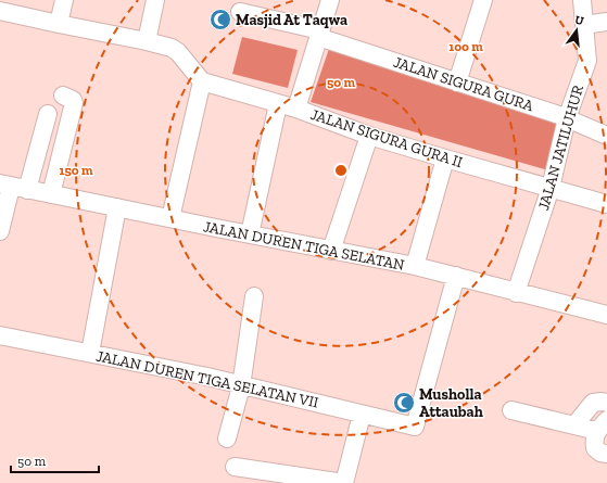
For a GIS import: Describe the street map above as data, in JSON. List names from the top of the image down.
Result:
{
  "streets": {
    "street": [
      "JALAN SIGURA GURA",
      "JALAN SIGURA GURA II",
      "JALAN JATILUHUR",
      "JALAN DUREN TIGA SELATAN",
      "JALAN DUREN TIGA SELATAN VII"
    ]
  },
  "crossings": [
    ["JALAN SIGURA GURA", "JALAN JATILUHUR"],
    ["JALAN SIGURA GURA II", "JALAN JATILUHUR"],
    ["JALAN JATILUHUR", "JALAN DUREN TIGA SELATAN"],
    ["JALAN DUREN TIGA SELATAN", "JALAN DUREN TIGA SELATAN VII"]
  ],
  "places": {
    "mosque": ["Masjid At Taqwa", "Musholla Attaubah"]
  },
  "scale_bar": "50 m",
  "north": "top",
  "rings": ["100 m", "50 m", "150 m"]
}
